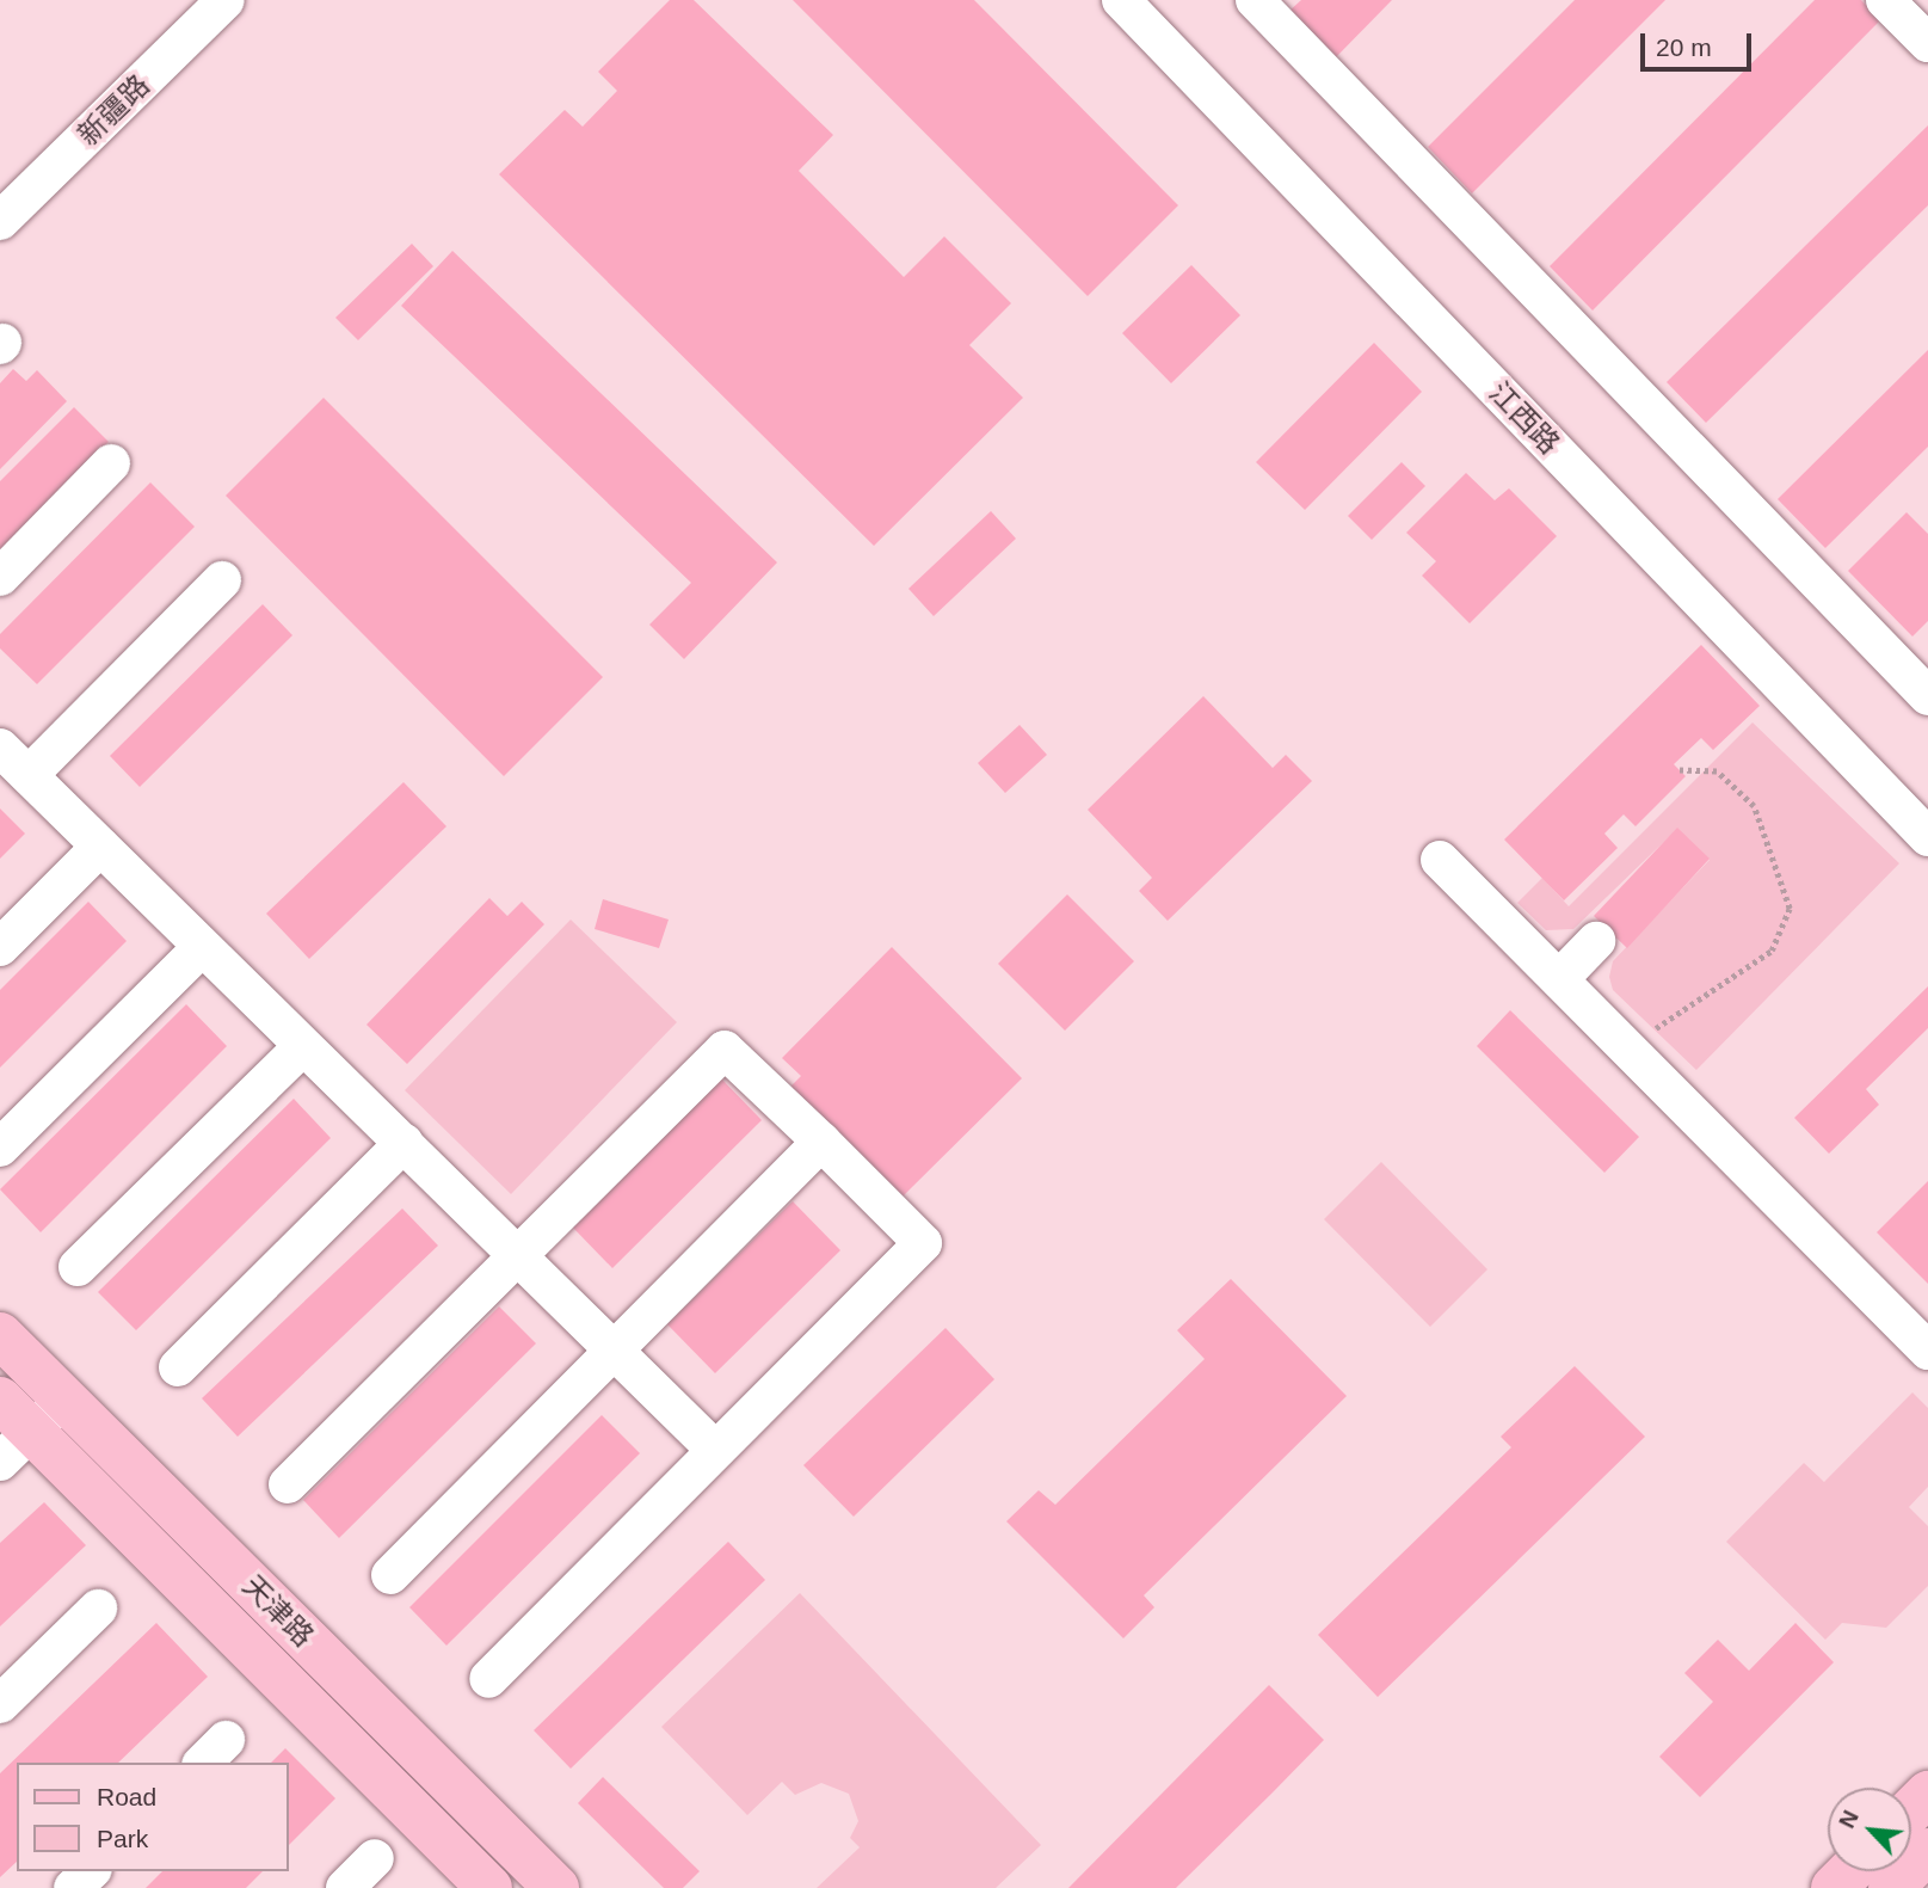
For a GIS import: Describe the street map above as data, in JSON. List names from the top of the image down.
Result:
{
  "streets": {
    "main road": ["天津路"],
    "street": ["新疆路", "江西路"]
  },
  "legend": ["Road", "Park"],
  "scale_bar": "20 m",
  "north": "top left"
}
